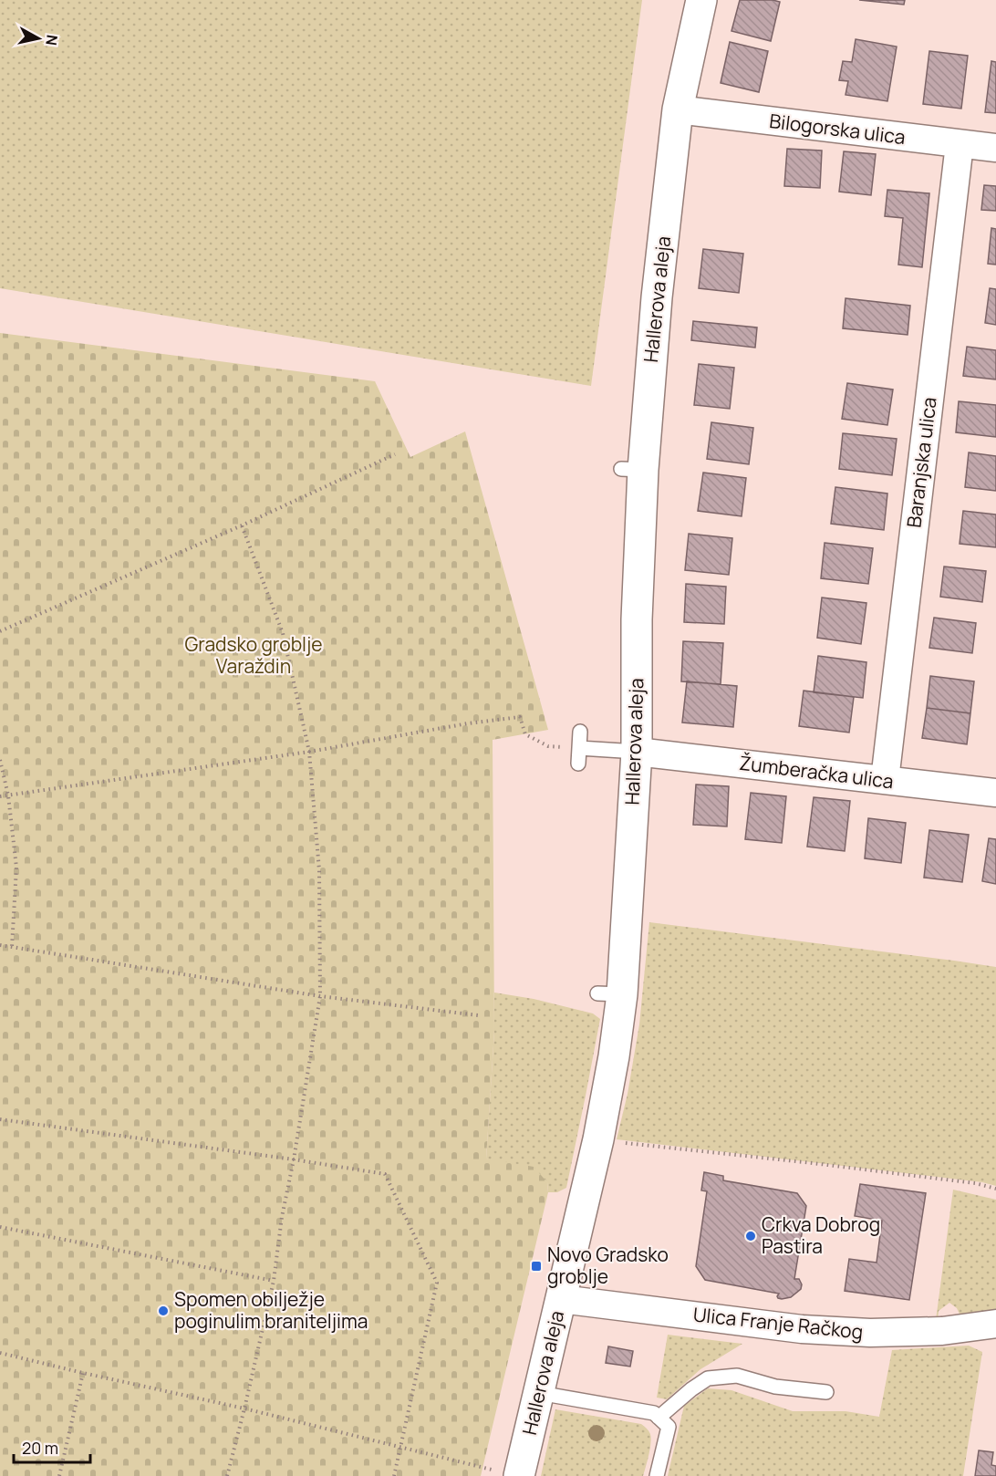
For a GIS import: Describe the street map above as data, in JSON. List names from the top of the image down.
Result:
{
  "streets": {
    "main road": ["Hallerova aleja"],
    "street": [
      "Bilogorska ulica",
      "Baranjska ulica",
      "Žumberačka ulica",
      "Ulica Franje Račkog"
    ]
  },
  "crossings": [
    ["Bilogorska ulica", "Hallerova aleja"],
    ["Bilogorska ulica", "Baranjska ulica"],
    ["Hallerova aleja", "Žumberačka ulica"],
    ["Hallerova aleja", "Ulica Franje Račkog"],
    ["Baranjska ulica", "Žumberačka ulica"]
  ],
  "parks": ["Gradsko groblje Varaždin"],
  "places": {
    "other": ["Crkva Dobrog Pastira", "Spomen obilježje poginulim braniteljima"],
    "transit": ["Novo Gradsko groblje"]
  },
  "scale_bar": "20 m",
  "north": "right"
}
